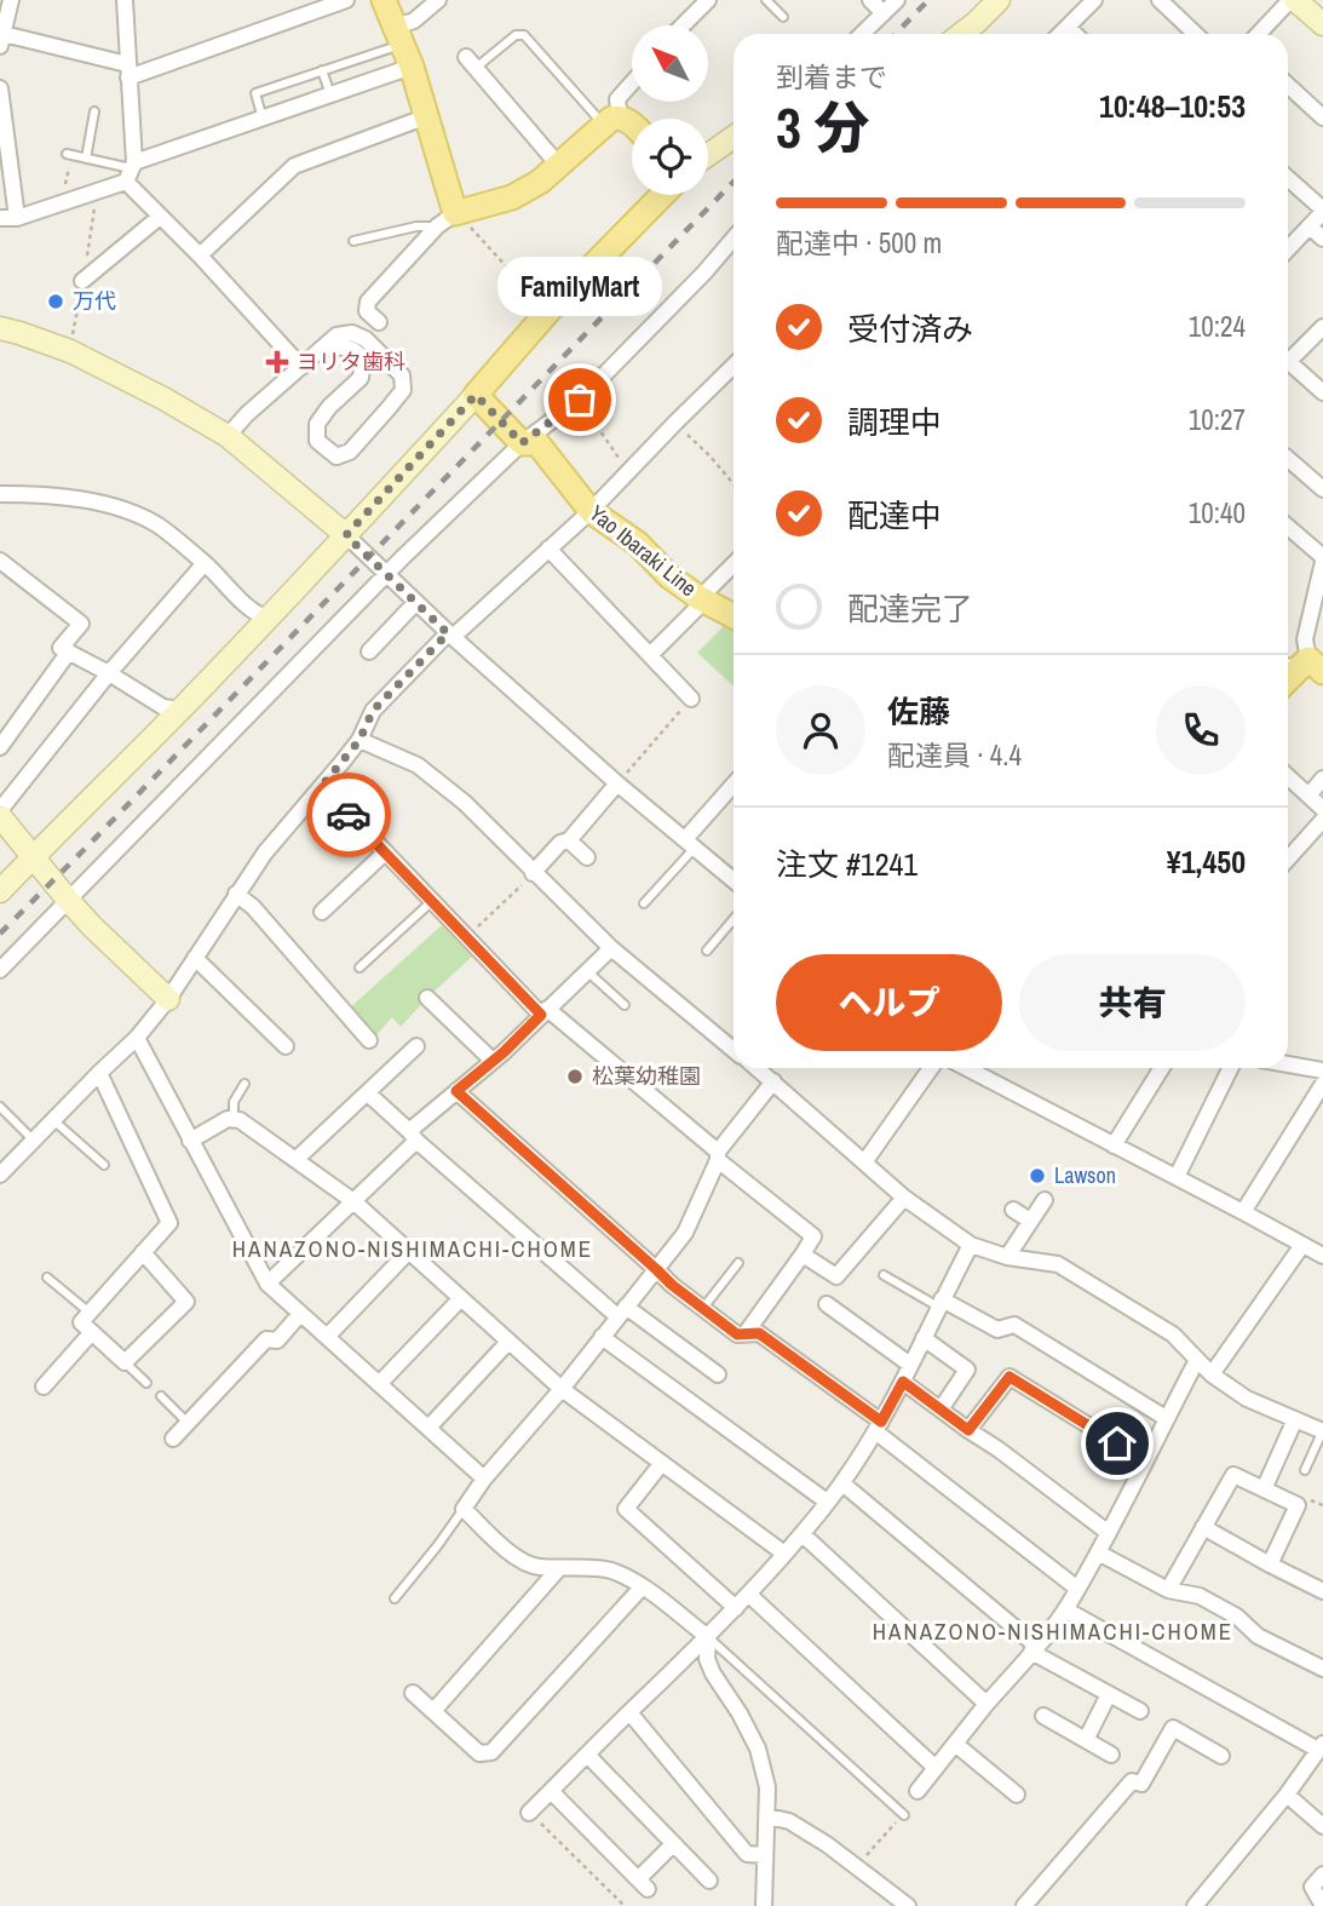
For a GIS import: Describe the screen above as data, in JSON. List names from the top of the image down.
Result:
{
  "streets": {
    "main road": ["Yao Ibaraki Line"]
  },
  "districts": ["HANAZONO-NISHIMACHI-CHOME", "HANAZONO-NISHIMACHI-CHOME"],
  "places": {
    "other": [
      "万代",
      "FamilyMart",
      "松葉幼稚園",
      "Lawson"
    ],
    "health": ["ヨリタ歯科"]
  },
  "north": "top left",
  "page": {
    "heading": ["3 分", "到着まで", "10:48–10:53"],
    "panel": [
      "佐藤",
      "配達員 · 4.4",
      "注文 #1241",
      "¥1,450"
    ],
    "bar": "配達中 · 500 m",
    "bubble": "FamilyMart",
    "list": [
      ["受付済み", "10:24"],
      ["調理中", "10:27"],
      ["配達中", "10:40"],
      "配達完了"
    ],
    "buttons": ["ヘルプ", "共有"]
  }
}
